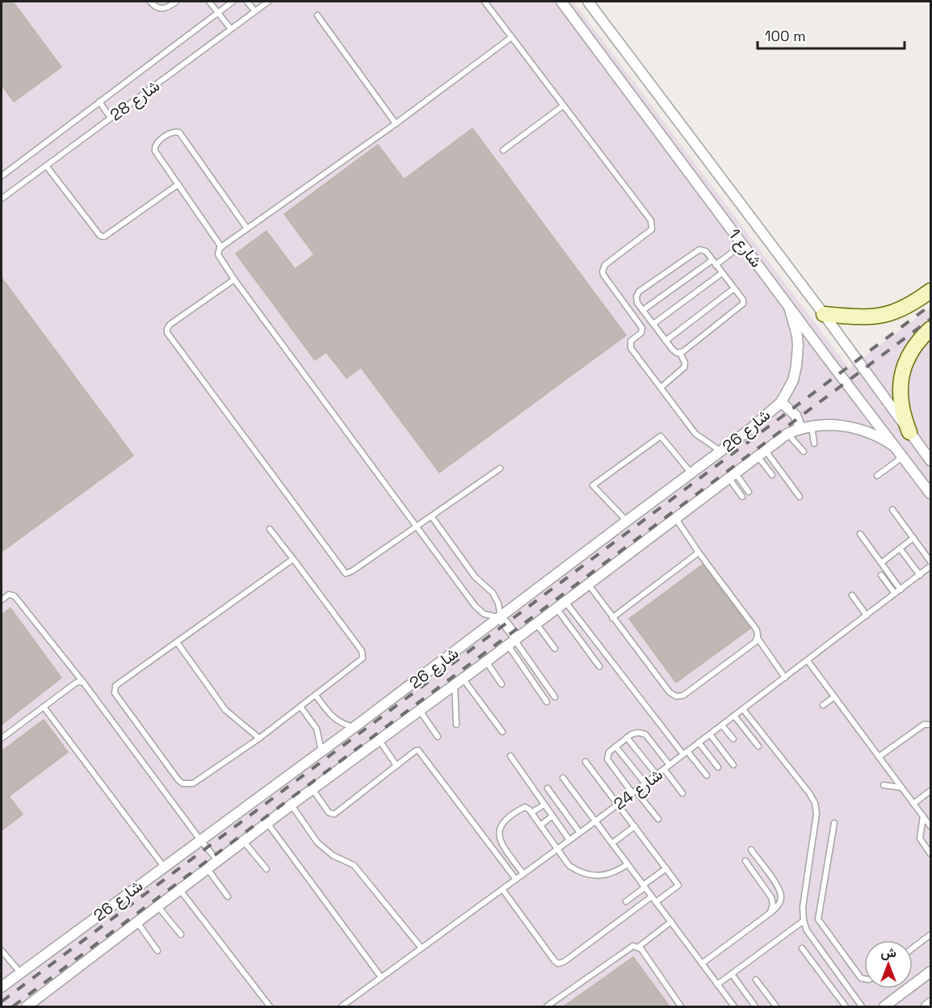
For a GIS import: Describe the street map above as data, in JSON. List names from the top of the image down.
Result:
{
  "streets": {
    "street": ["شارع 1", "شارع 26"],
    "lane": ["شارع 28", "شارع 24"]
  },
  "crossings": [
    ["شارع 1", "شارع 26"]
  ],
  "scale_bar": "100 m",
  "north": "top"
}
